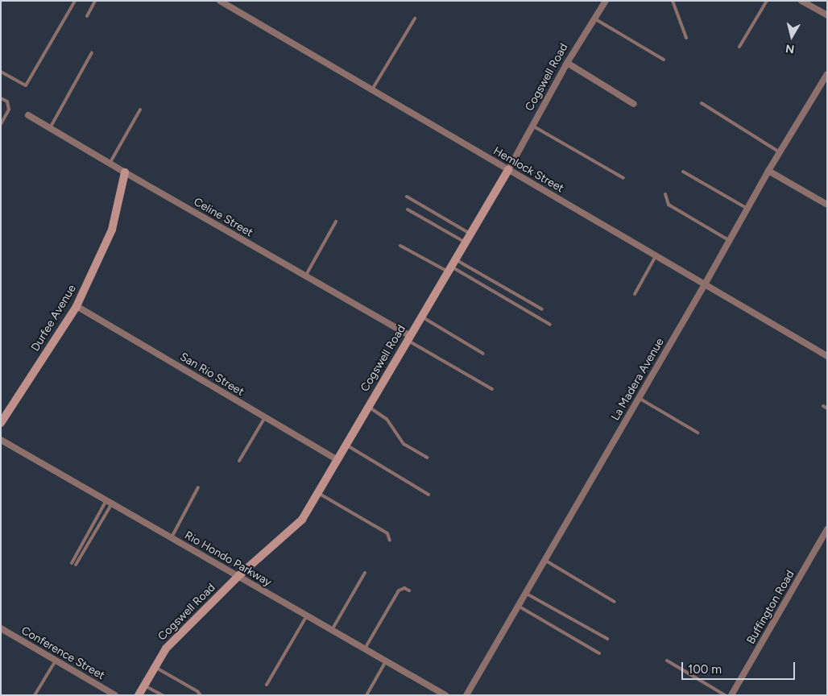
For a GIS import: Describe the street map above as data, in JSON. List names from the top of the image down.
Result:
{
  "streets": {
    "street": [
      "Cogswell Road",
      "Hemlock Street",
      "Celine Street",
      "Durfee Avenue",
      "San Rio Street",
      "La Madera Avenue",
      "Rio Hondo Parkway",
      "Buffington Road",
      "Conference Street"
    ]
  },
  "crossings": [
    ["Cogswell Road", "Hemlock Street"],
    ["Cogswell Road", "Celine Street"],
    ["Cogswell Road", "San Rio Street"],
    ["Cogswell Road", "Rio Hondo Parkway"],
    ["Hemlock Street", "La Madera Avenue"],
    ["Celine Street", "Durfee Avenue"],
    ["Durfee Avenue", "San Rio Street"]
  ],
  "scale_bar": "100 m",
  "north": "bottom"
}
